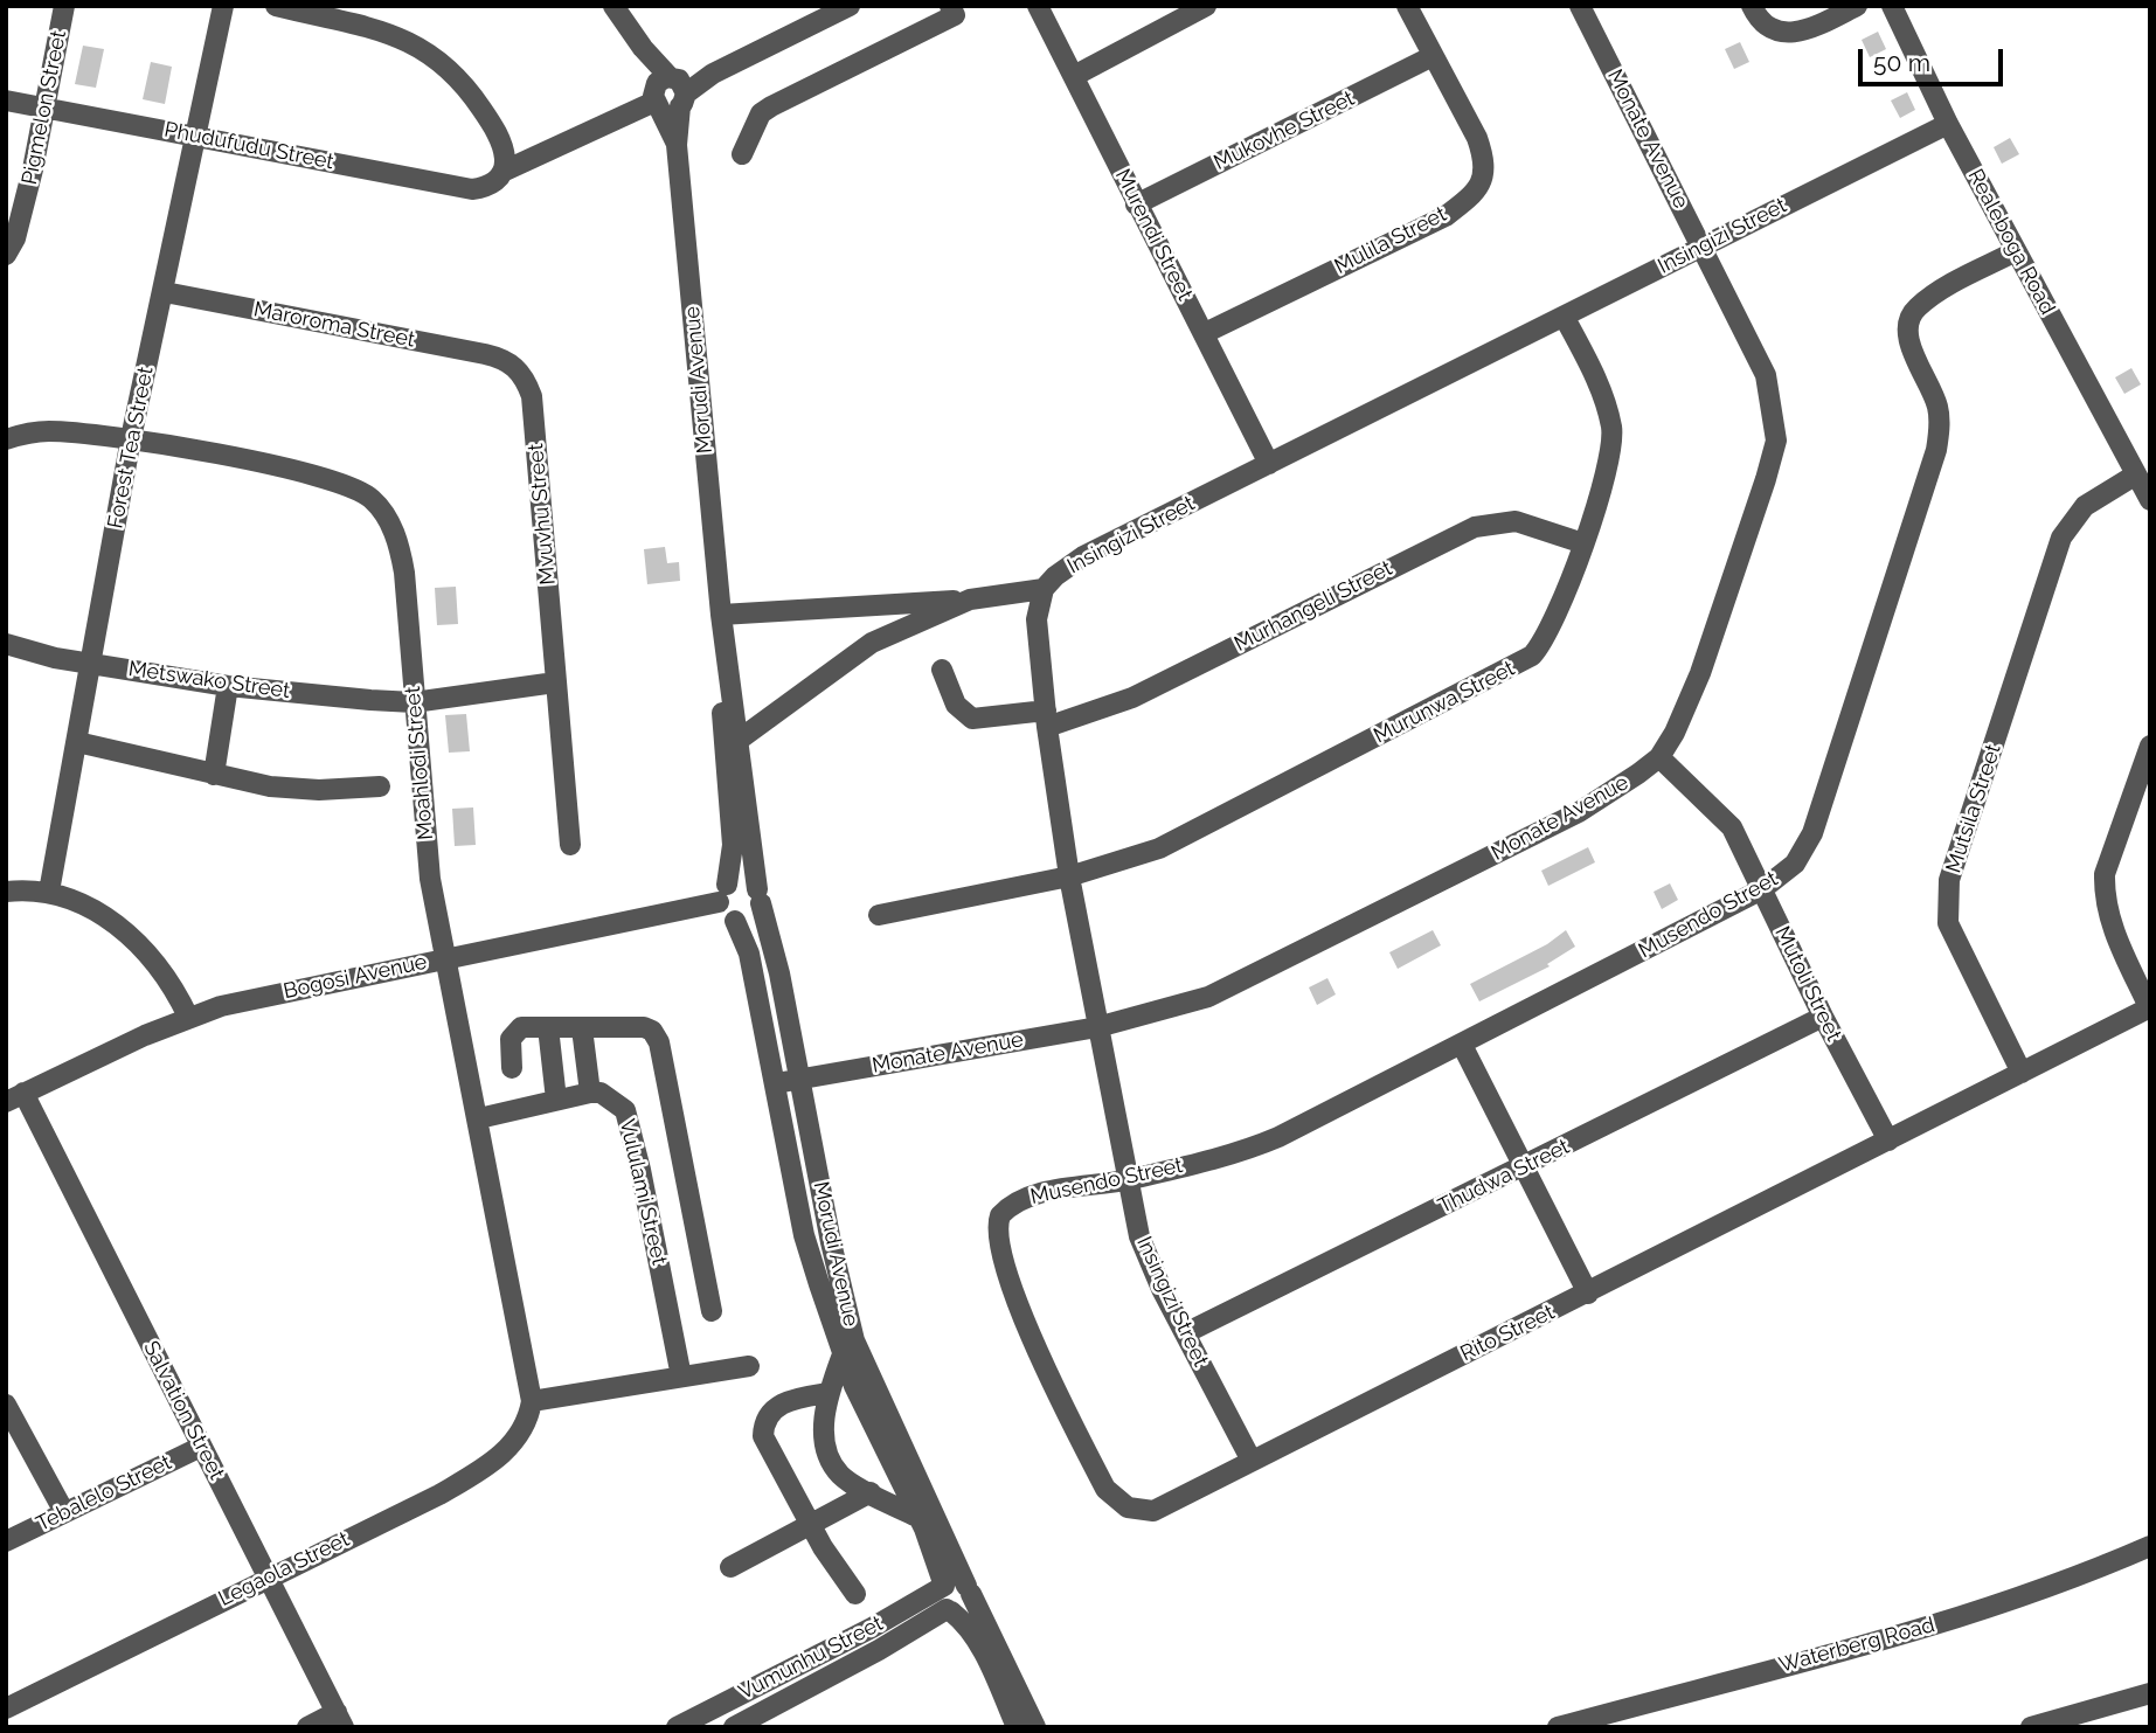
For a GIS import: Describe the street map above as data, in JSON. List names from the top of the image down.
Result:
{
  "streets": {
    "street": [
      "Pigmelon Street",
      "Mukovhe Street",
      "Monate Avenue",
      "Phudufudu Street",
      "Murendi Street",
      "Insingizi Street",
      "Mulila Street",
      "Realeboga Road",
      "Maroroma Street",
      "Morudi Avenue",
      "Forest Tea Street",
      "Mvuvhu Street",
      "Murhangeli Street",
      "Metswako Street",
      "Murunwa Street",
      "Moahlodi Street",
      "Mutsila Street",
      "Musendo Street",
      "Bogosi Avenue",
      "Mutoli Street",
      "Thudwa Street",
      "Vululami Street",
      "Rito Street",
      "Salvation Street",
      "Tebalelo Street",
      "Legaola Street",
      "Waterberg Road",
      "Vumunhu Street"
    ]
  },
  "crossings": [
    ["Pigmelon Street", "Phudufudu Street"],
    ["Mukovhe Street", "Murendi Street"],
    ["Mukovhe Street", "Mulila Street"],
    ["Monate Avenue", "Insingizi Street"],
    ["Monate Avenue", "Morudi Avenue"],
    ["Monate Avenue", "Mutoli Street"],
    ["Phudufudu Street", "Forest Tea Street"],
    ["Murendi Street", "Insingizi Street"],
    ["Murendi Street", "Mulila Street"],
    ["Insingizi Street", "Realeboga Road"],
    ["Insingizi Street", "Murhangeli Street"],
    ["Insingizi Street", "Murunwa Street"],
    ["Insingizi Street", "Musendo Street"],
    ["Insingizi Street", "Thudwa Street"],
    ["Insingizi Street", "Rito Street"],
    ["Realeboga Road", "Mutsila Street"],
    ["Realeboga Road", "Musendo Street"],
    ["Maroroma Street", "Forest Tea Street"],
    ["Maroroma Street", "Mvuvhu Street"],
    ["Morudi Avenue", "Bogosi Avenue"],
    ["Morudi Avenue", "Vumunhu Street"],
    ["Forest Tea Street", "Metswako Street"],
    ["Forest Tea Street", "Moahlodi Street"],
    ["Murhangeli Street", "Murunwa Street"],
    ["Metswako Street", "Moahlodi Street"],
    ["Moahlodi Street", "Bogosi Avenue"],
    ["Moahlodi Street", "Legaola Street"],
    ["Mutsila Street", "Rito Street"],
    ["Musendo Street", "Mutoli Street"],
    ["Musendo Street", "Rito Street"],
    ["Bogosi Avenue", "Salvation Street"],
    ["Mutoli Street", "Thudwa Street"],
    ["Mutoli Street", "Rito Street"],
    ["Salvation Street", "Tebalelo Street"],
    ["Salvation Street", "Legaola Street"]
  ],
  "scale_bar": "50 m"
}
